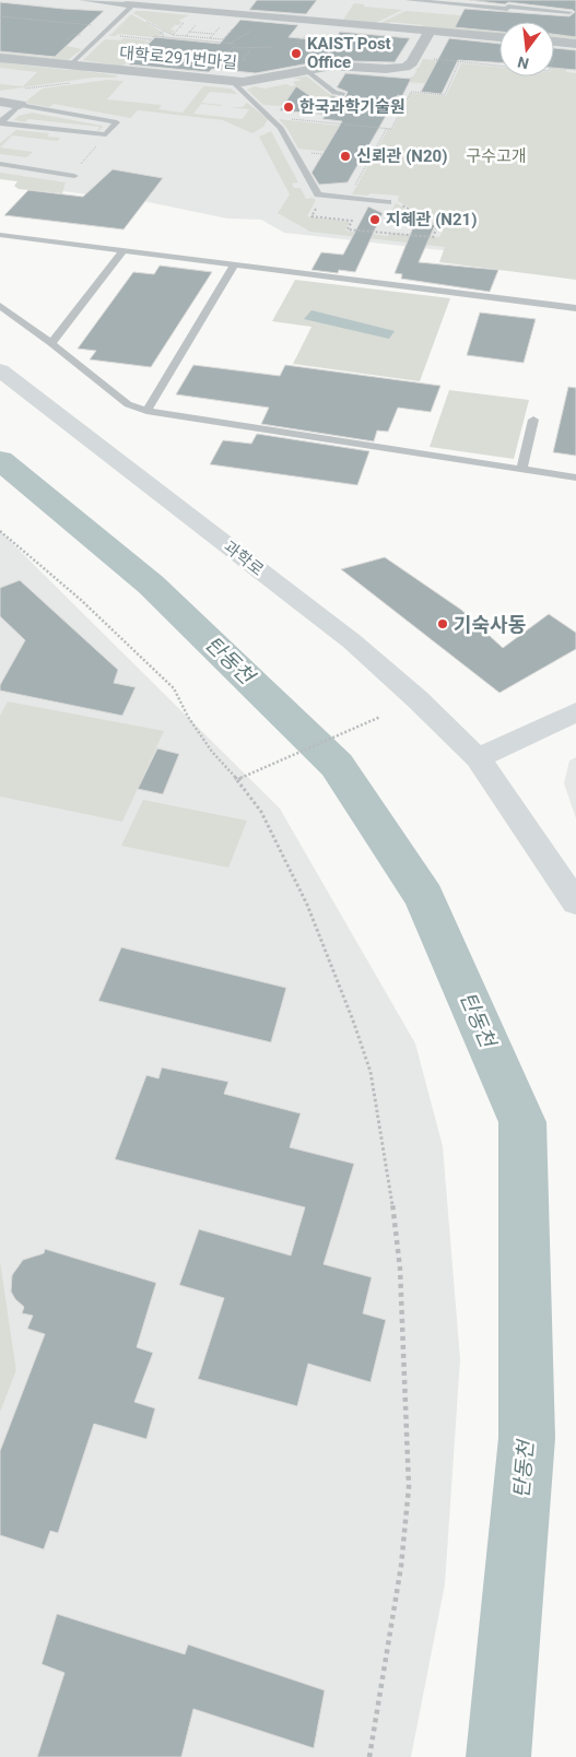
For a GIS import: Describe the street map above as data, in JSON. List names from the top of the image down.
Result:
{
  "streets": {
    "main road": ["과학로"],
    "street": ["대학로291번마길"]
  },
  "water": ["탄동천"],
  "parks": ["구수고개"],
  "places": [
    "KAIST Post Office",
    "한국과학기술원",
    "신뢰관 (N20)",
    "지혜관 (N21)",
    "기숙사동"
  ],
  "north": "bottom"
}
